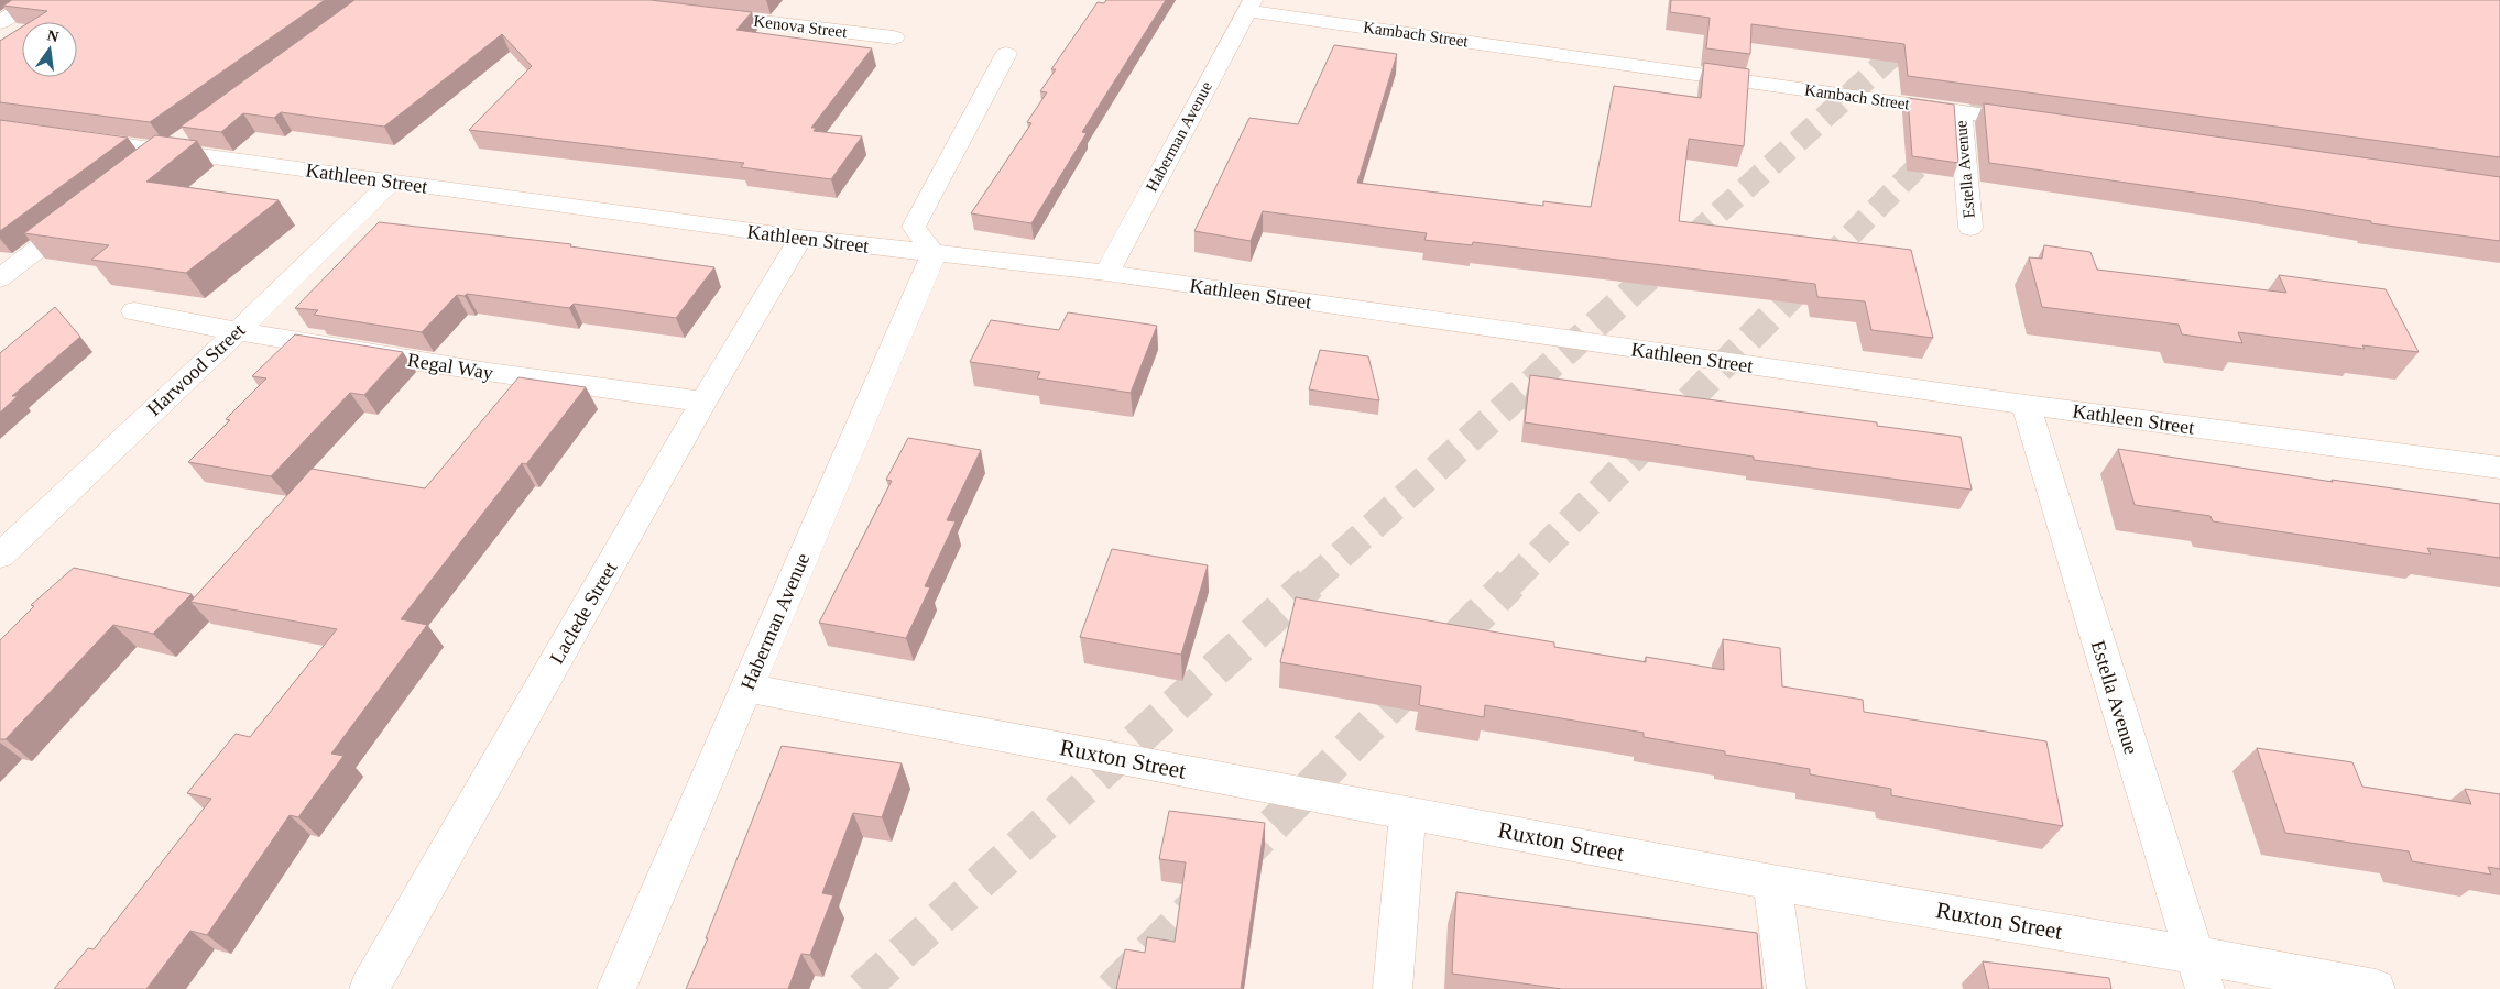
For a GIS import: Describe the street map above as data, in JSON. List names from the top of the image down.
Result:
{
  "streets": {
    "street": [
      "Kenova Street",
      "Kambach Street",
      "Haberman Avenue",
      "Estella Avenue",
      "Kathleen Street",
      "Regal Way",
      "Harwood Street",
      "Laclede Street",
      "Ruxton Street"
    ]
  },
  "crossings": [
    ["Kambach Street", "Haberman Avenue"],
    ["Kambach Street", "Estella Avenue"],
    ["Haberman Avenue", "Kathleen Street"],
    ["Haberman Avenue", "Ruxton Street"],
    ["Estella Avenue", "Kathleen Street"],
    ["Estella Avenue", "Ruxton Street"],
    ["Kathleen Street", "Harwood Street"],
    ["Kathleen Street", "Laclede Street"],
    ["Regal Way", "Harwood Street"],
    ["Regal Way", "Laclede Street"]
  ],
  "north": "top"
}
